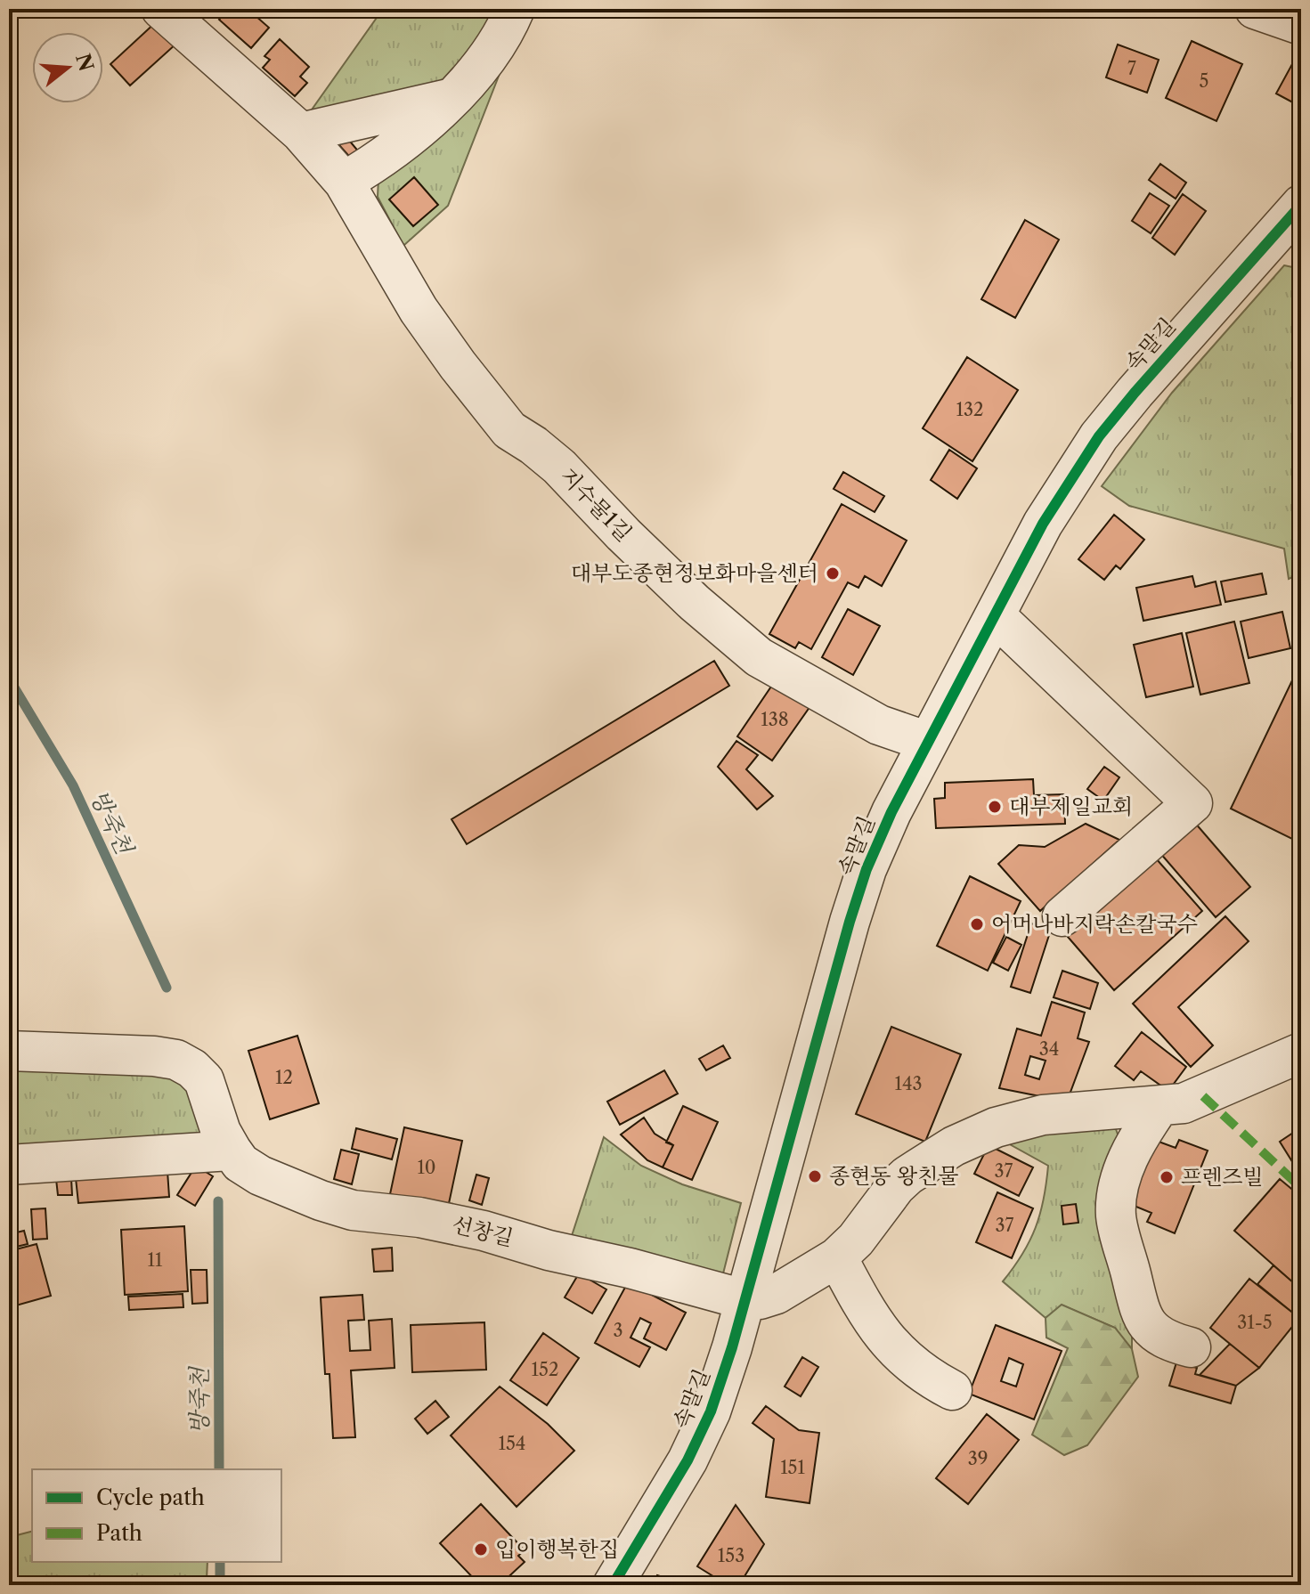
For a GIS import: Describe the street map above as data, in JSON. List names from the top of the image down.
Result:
{
  "streets": {
    "street": ["속말길", "지수물1길", "선창길"]
  },
  "crossings": [
    ["속말길", "지수물1길"],
    ["속말길", "선창길"]
  ],
  "water": ["방죽천"],
  "places": [
    "대부도종현정보화마을센터",
    "대부제일교회",
    "어머나바지락손칼국수",
    "종현동 왕친물",
    "프렌즈빌",
    "입이행복한집"
  ],
  "house_numbers": [
    "7",
    "5",
    "132",
    "138",
    "34",
    "12",
    "143",
    "10",
    "37",
    "37",
    "11",
    "31-5",
    "3",
    "152",
    "154",
    "39",
    "151",
    "153"
  ],
  "legend": ["Cycle path", "Path"],
  "north": "right"
}
